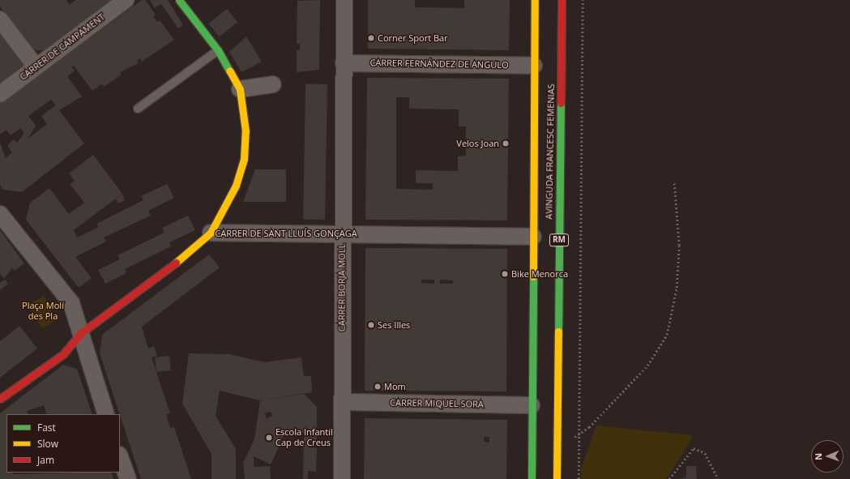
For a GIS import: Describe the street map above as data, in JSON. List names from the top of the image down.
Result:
{
  "streets": {
    "main road": ["AVINGUDA FRANCESC FEMENIAS", "CARRER DE SANT LLUÍS GONÇAGA", "RM"],
    "street": [
      "CARRER DE CAMPAMENT",
      "CARRER FERNÁNDEZ DE ANGULO",
      "CARRER BORJA MOLL",
      "CARRER MIQUEL SORA"
    ]
  },
  "crossings": [
    ["CARRER FERNÁNDEZ DE ANGULO", "AVINGUDA FRANCESC FEMENIAS"],
    ["CARRER FERNÁNDEZ DE ANGULO", "CARRER BORJA MOLL"],
    ["AVINGUDA FRANCESC FEMENIAS", "CARRER DE SANT LLUÍS GONÇAGA"],
    ["AVINGUDA FRANCESC FEMENIAS", "CARRER MIQUEL SORA"],
    ["CARRER DE SANT LLUÍS GONÇAGA", "CARRER BORJA MOLL"],
    ["CARRER BORJA MOLL", "CARRER MIQUEL SORA"]
  ],
  "parks": ["Plaça Molí des Pla"],
  "places": [
    "Corner Sport Bar",
    "Velos Joan",
    "Bike Menorca",
    "Ses Illes",
    "Mom",
    "Escola Infantil Cap de Creus"
  ],
  "legend": ["Fast", "Slow", "Jam"],
  "north": "left"
}
